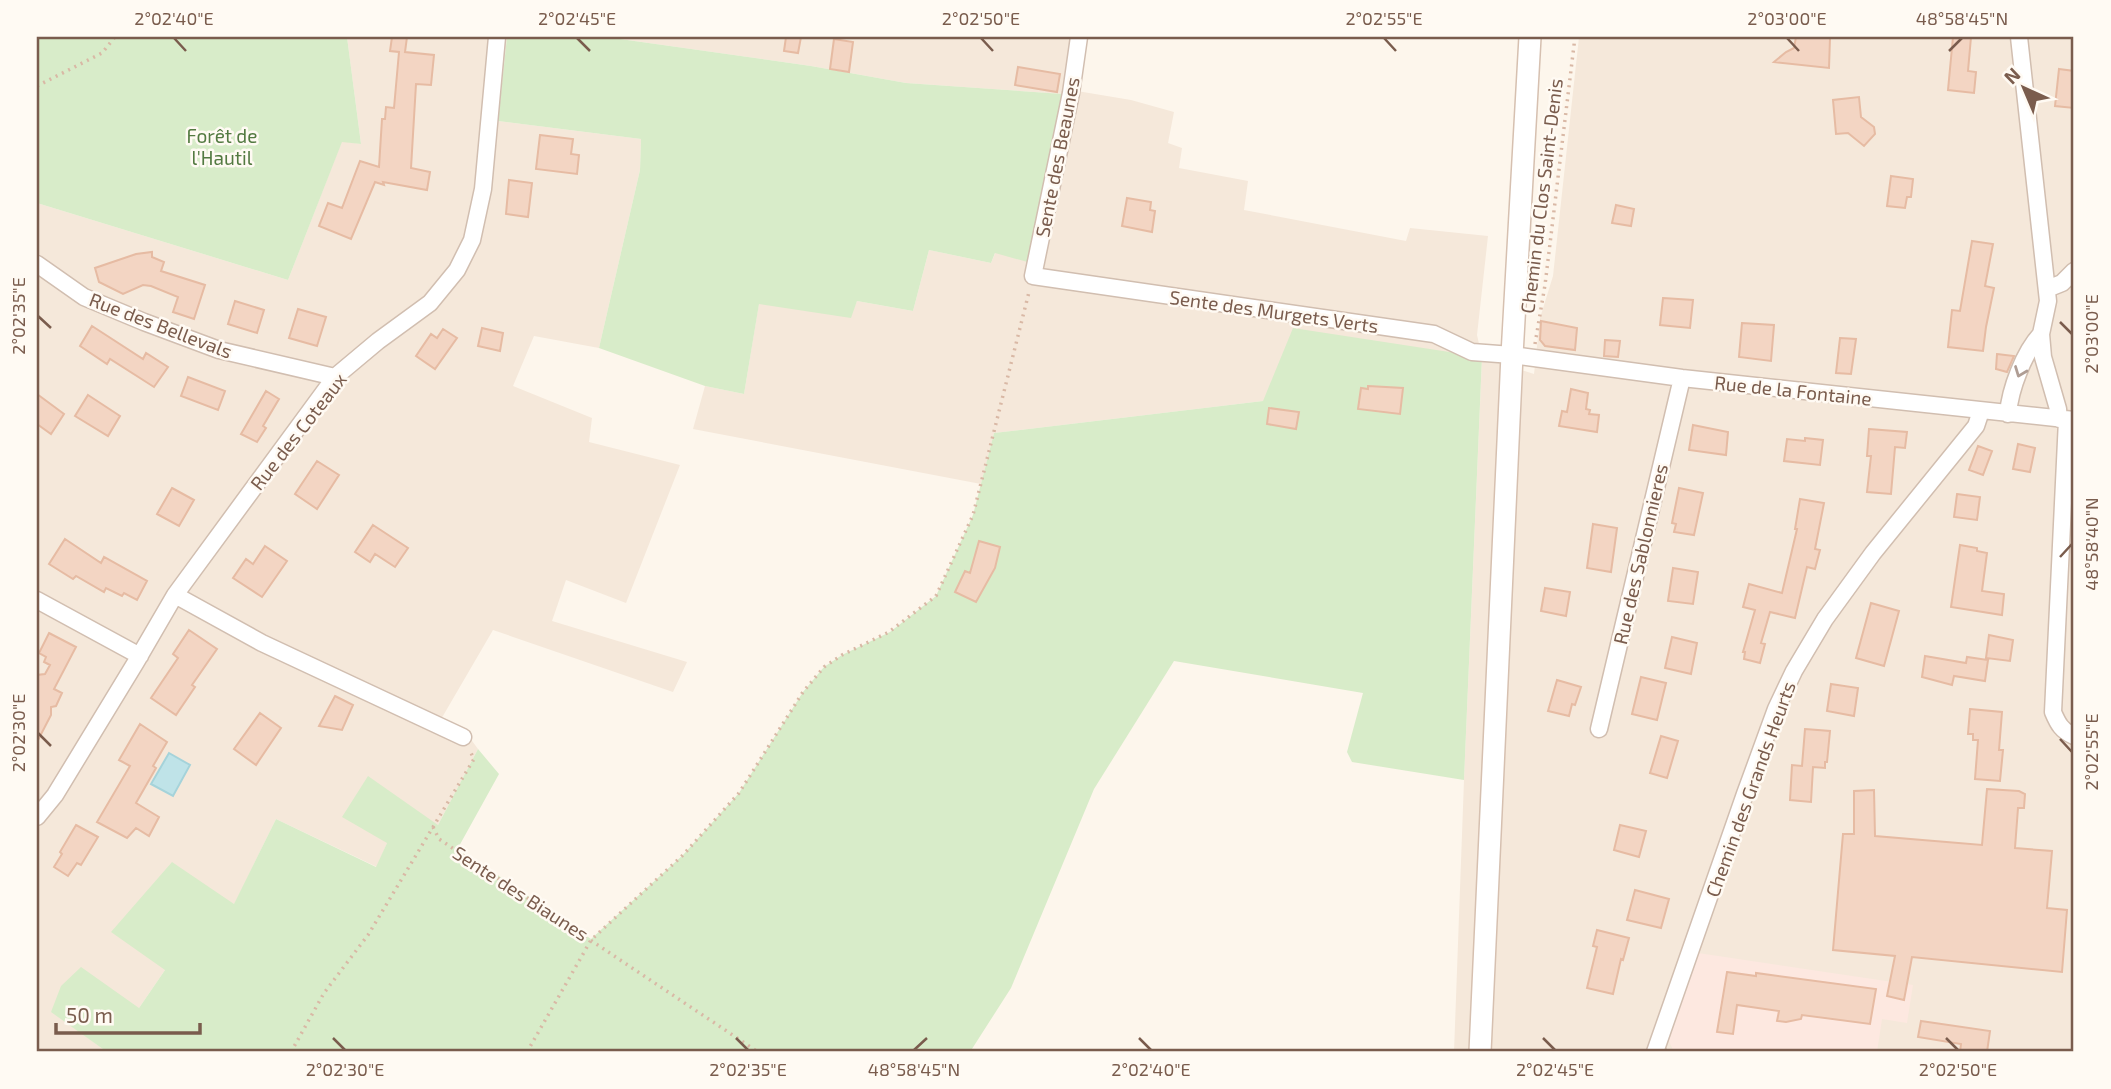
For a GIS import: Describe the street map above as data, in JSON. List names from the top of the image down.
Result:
{
  "streets": {
    "street": [
      "Sente des Beaunes",
      "Sente des Murgets Verts",
      "Rue des Bellevals",
      "Rue de la Fontaine",
      "Rue des Coteaux",
      "Rue des Sablonnieres",
      "Chemin des Grands Heurts"
    ],
    "path": ["Chemin du Clos Saint-Denis", "Sente des Biaunes"]
  },
  "crossings": [
    ["Sente des Beaunes", "Sente des Murgets Verts"],
    ["Chemin du Clos Saint-Denis", "Sente des Murgets Verts"],
    ["Chemin du Clos Saint-Denis", "Rue de la Fontaine"],
    ["Sente des Murgets Verts", "Rue de la Fontaine"],
    ["Rue des Bellevals", "Rue des Coteaux"],
    ["Rue de la Fontaine", "Rue des Sablonnieres"],
    ["Rue de la Fontaine", "Chemin des Grands Heurts"]
  ],
  "parks": ["Forêt de l'Hautil"],
  "scale_bar": "50 m",
  "north": "top left",
  "coordinates": [
    "2°02'40\"E",
    "2°02'45\"E",
    "2°02'50\"E",
    "2°02'55\"E",
    "2°03'00\"E",
    "48°58'45\"N",
    "2°02'35\"E",
    "48°58'40\"N",
    "2°02'30\"E"
  ]
}
